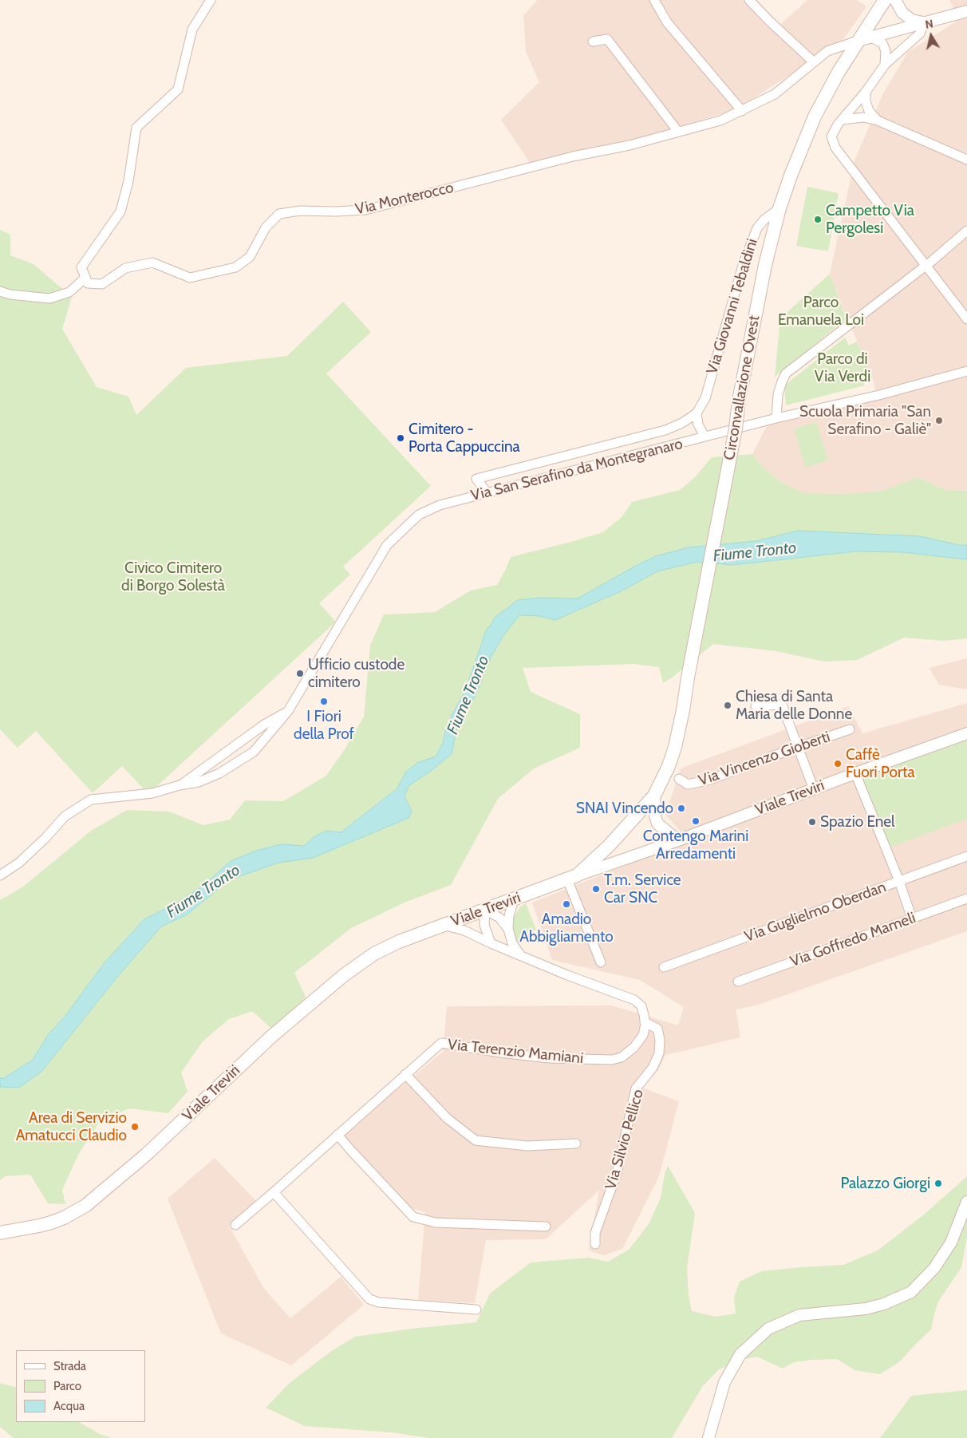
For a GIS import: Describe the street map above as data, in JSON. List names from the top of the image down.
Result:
{
  "streets": {
    "main road": ["Circonvallazione Ovest", "Viale Treviri"],
    "street": [
      "Via Monterocco",
      "Via Giovanni Tebaldini",
      "Via San Serafino da Montegranaro",
      "Via Vincenzo Gioberti",
      "Via Guglielmo Oberdan",
      "Via Goffredo Mameli",
      "Via Terenzio Mamiani",
      "Via Silvio Pellico"
    ]
  },
  "crossings": [
    ["Via Monterocco", "Circonvallazione Ovest"],
    ["Via Giovanni Tebaldini", "Circonvallazione Ovest"],
    ["Via Giovanni Tebaldini", "Via San Serafino da Montegranaro"],
    ["Circonvallazione Ovest", "Viale Treviri"],
    ["Via Terenzio Mamiani", "Via Silvio Pellico"]
  ],
  "water": ["Fiume Tronto"],
  "parks": ["Parco Emanuela Loi", "Parco di Via Verdi", "Civico Cimitero di Borgo Solestà"],
  "places": [
    "Campetto Via Pergolesi",
    "Scuola Primaria \"San Serafino - Galiè\"",
    "Cimitero - Porta Cappuccina",
    "Ufficio custode cimitero",
    "I Fiori della Prof",
    "Chiesa di Santa Maria delle Donne",
    "Caffè Fuori Porta",
    "SNAI Vincendo",
    "Contengo Marini Arredamenti",
    "Spazio Enel",
    "T.m. Service Car SNC",
    "Amadio Abbigliamento",
    "Area di Servizio Amatucci Claudio",
    "Palazzo Giorgi"
  ],
  "legend": ["Strada", "Parco", "Acqua"],
  "north": "top"
}
